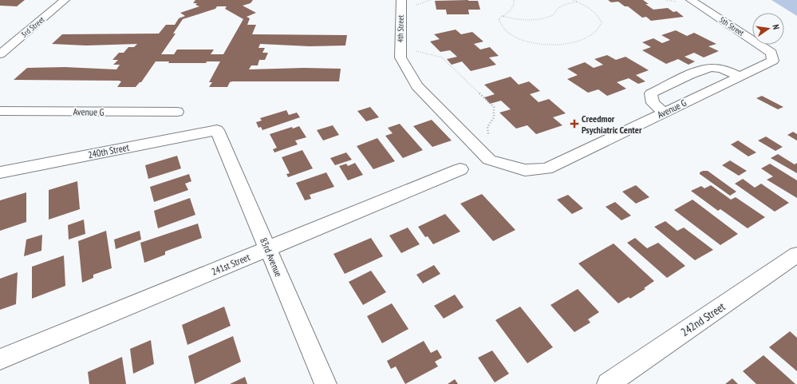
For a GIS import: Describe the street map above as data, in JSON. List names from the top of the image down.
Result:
{
  "streets": {
    "street": [
      "5th Street",
      "3rd Street",
      "4th Street",
      "Avenue G",
      "240th Street",
      "83rd Avenue",
      "241st Street",
      "242nd Street"
    ]
  },
  "crossings": [
    ["5th Street", "Avenue G"],
    ["4th Street", "Avenue G"],
    ["240th Street", "83rd Avenue"],
    ["83rd Avenue", "241st Street"]
  ],
  "places": {
    "health": ["Creedmor Psychiatric Center"]
  },
  "north": "right"
}
